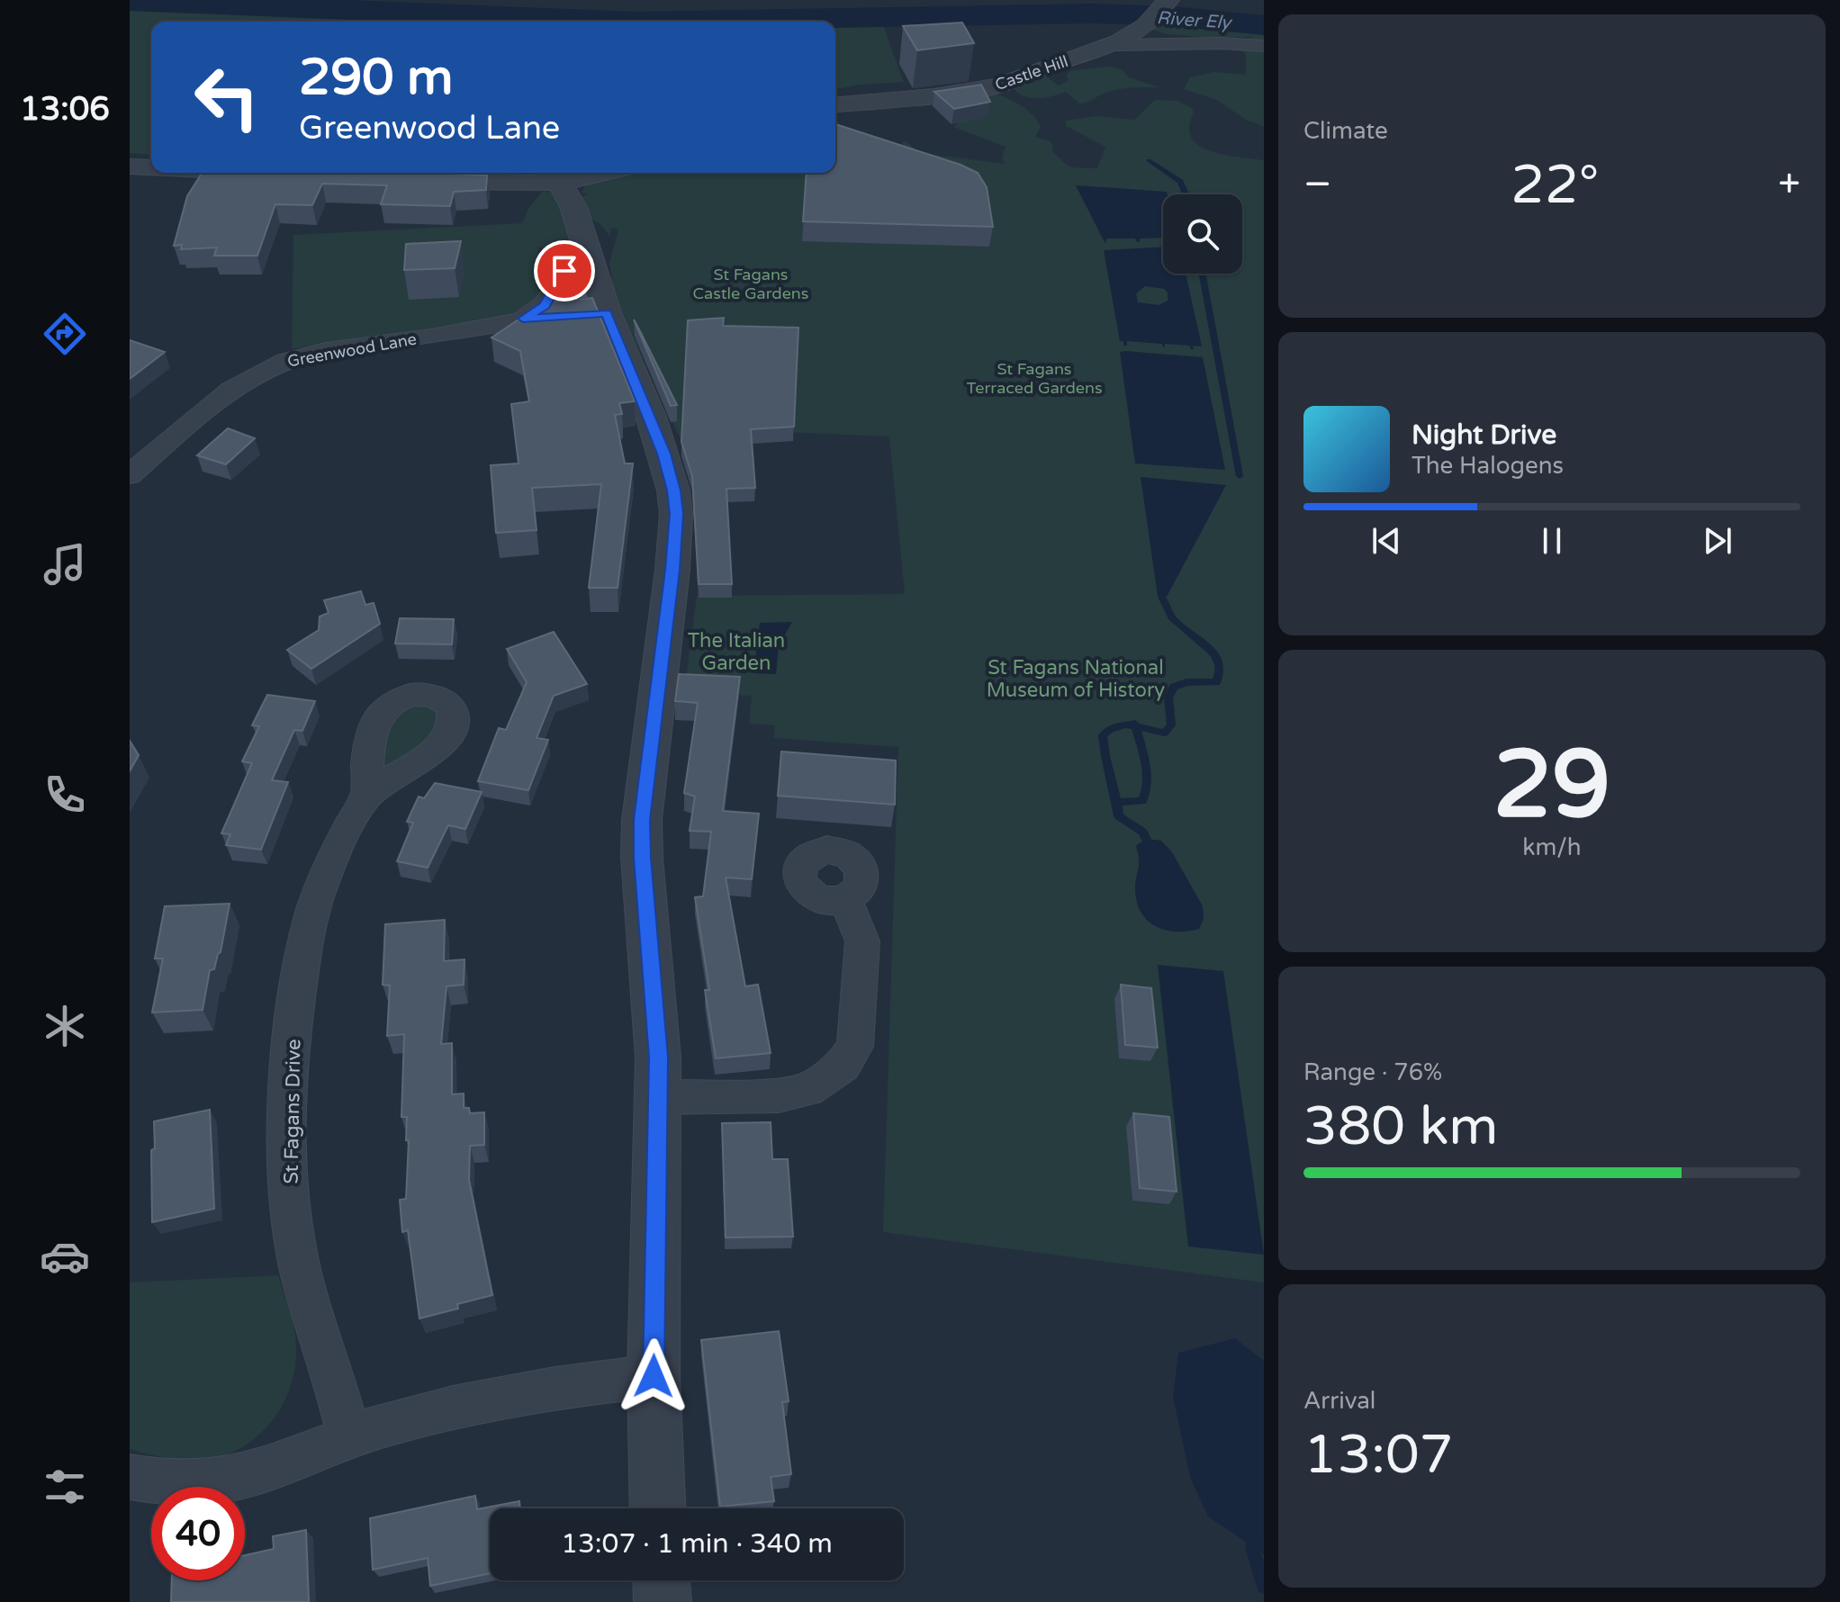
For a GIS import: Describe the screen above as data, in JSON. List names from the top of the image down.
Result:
{
  "streets": {
    "street": ["Castle Hill", "Greenwood Lane", "St Fagans Drive"]
  },
  "water": ["River Ely"],
  "parks": [
    "St Fagans Castle Gardens",
    "St Fagans Terraced Gardens",
    "The Italian Garden",
    "St Fagans National Museum of History"
  ],
  "page": {
    "tabs": "13:06",
    "tile": [
      "Climate",
      ["29", "km/h"],
      ["Range · 76%", "380 km"],
      ["Arrival", "13:07"]
    ],
    "turn": ["290 m", "Greenwood Lane"],
    "heat": ["−", "22°", "+"],
    "song": ["Night Drive", "The Halogens"],
    "limit": "40",
    "trip": "13:07 · 1 min · 340 m"
  }
}
